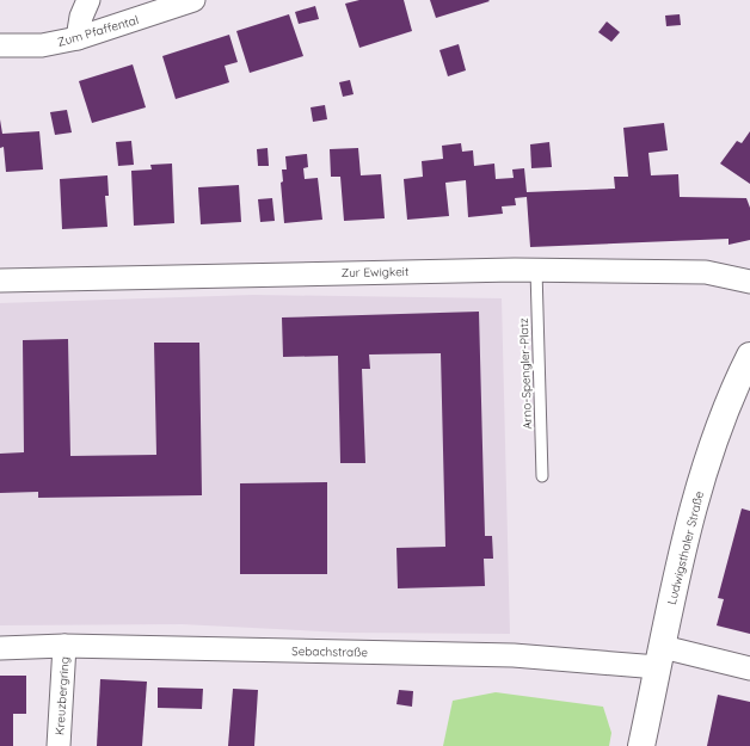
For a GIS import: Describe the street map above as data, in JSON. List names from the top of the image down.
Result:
{
  "streets": {
    "street": [
      "Zum Pfaffental",
      "Zur Ewigkeit",
      "Ludwigsthaler Straße",
      "Sebachstraße",
      "Kreuzbergring"
    ],
    "lane": ["Arno-Spengler-Platz"]
  },
  "crossings": [
    ["Zur Ewigkeit", "Arno-Spengler-Platz"],
    ["Ludwigsthaler Straße", "Sebachstraße"],
    ["Sebachstraße", "Kreuzbergring"]
  ]
}
